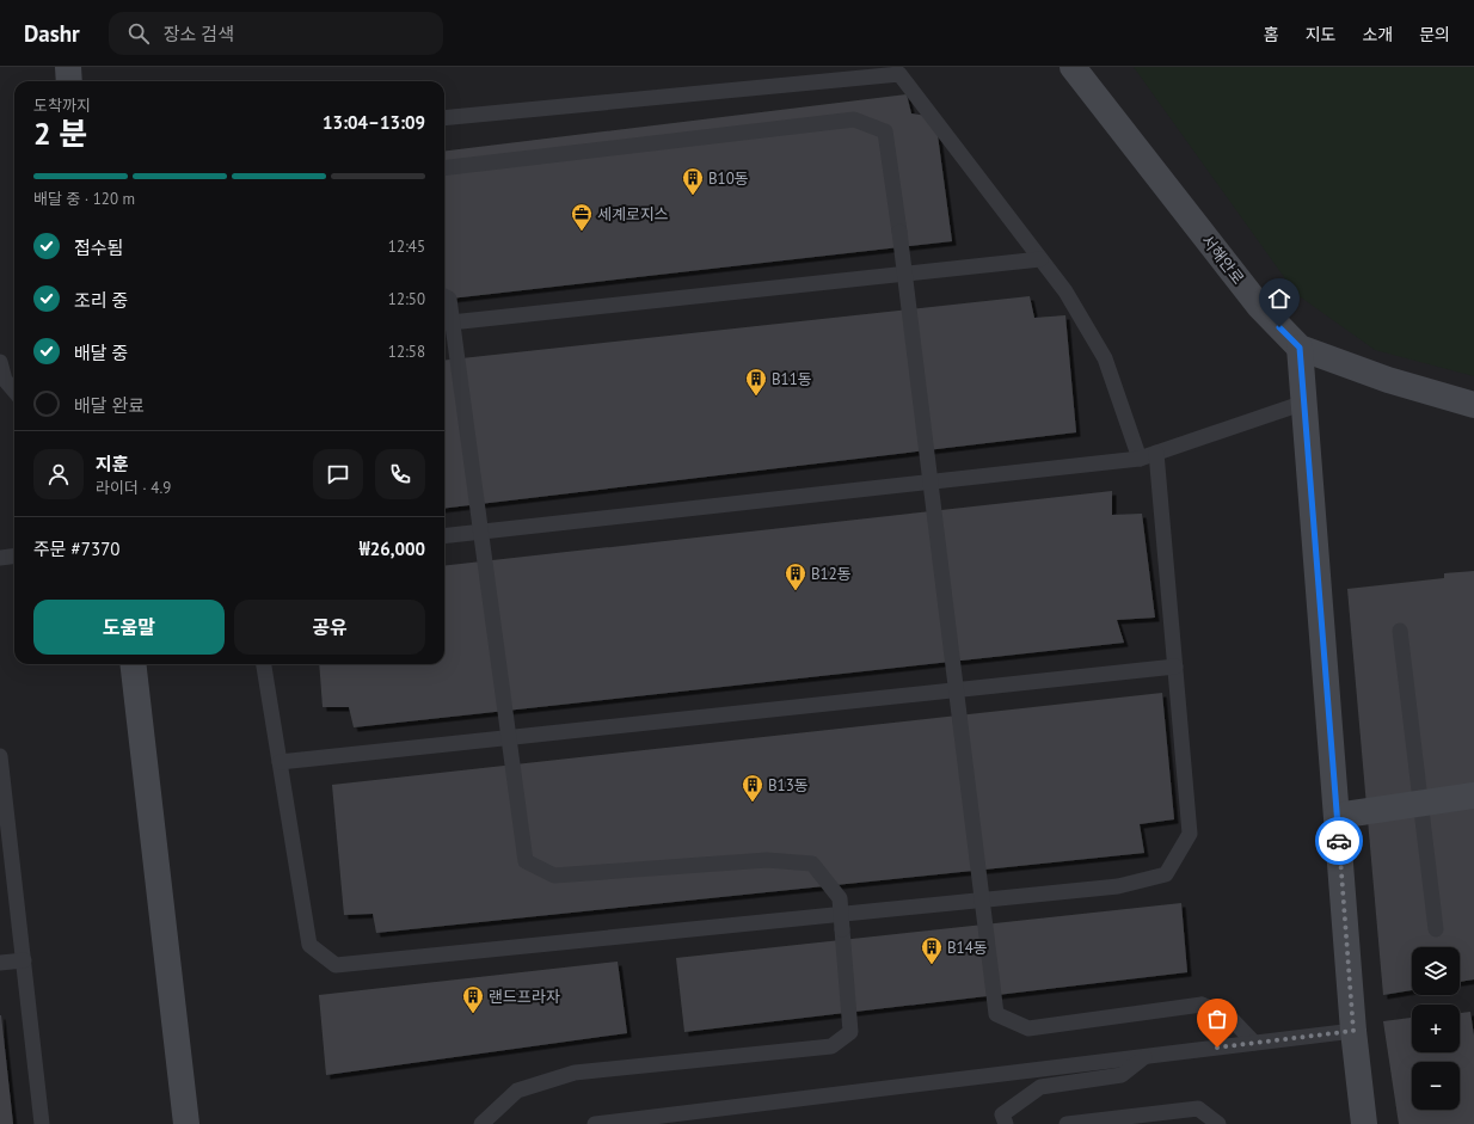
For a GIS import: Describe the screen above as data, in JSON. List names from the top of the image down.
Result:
{
  "streets": {
    "street": ["서해안로"]
  },
  "places": {
    "building": [
      "B10동",
      "B11동",
      "B12동",
      "B13동",
      "B14동",
      "랜드프라자"
    ],
    "office": ["세계로지스"]
  },
  "page": {
    "header": "Dashr",
    "search": "장소 검색",
    "nav": [
      "홈",
      "지도",
      "소개",
      "문의"
    ],
    "heading": ["2 분", "도착까지", "13:04–13:09"],
    "panel": [
      "지훈",
      "라이더 · 4.9",
      "주문 #7370",
      "₩26,000"
    ],
    "bar": "배달 중 · 120 m",
    "list": [
      ["접수됨", "12:45"],
      ["조리 중", "12:50"],
      ["배달 중", "12:58"],
      "배달 완료"
    ],
    "buttons": ["도움말", "공유"],
    "map_buttons": ["+", "−"]
  }
}
